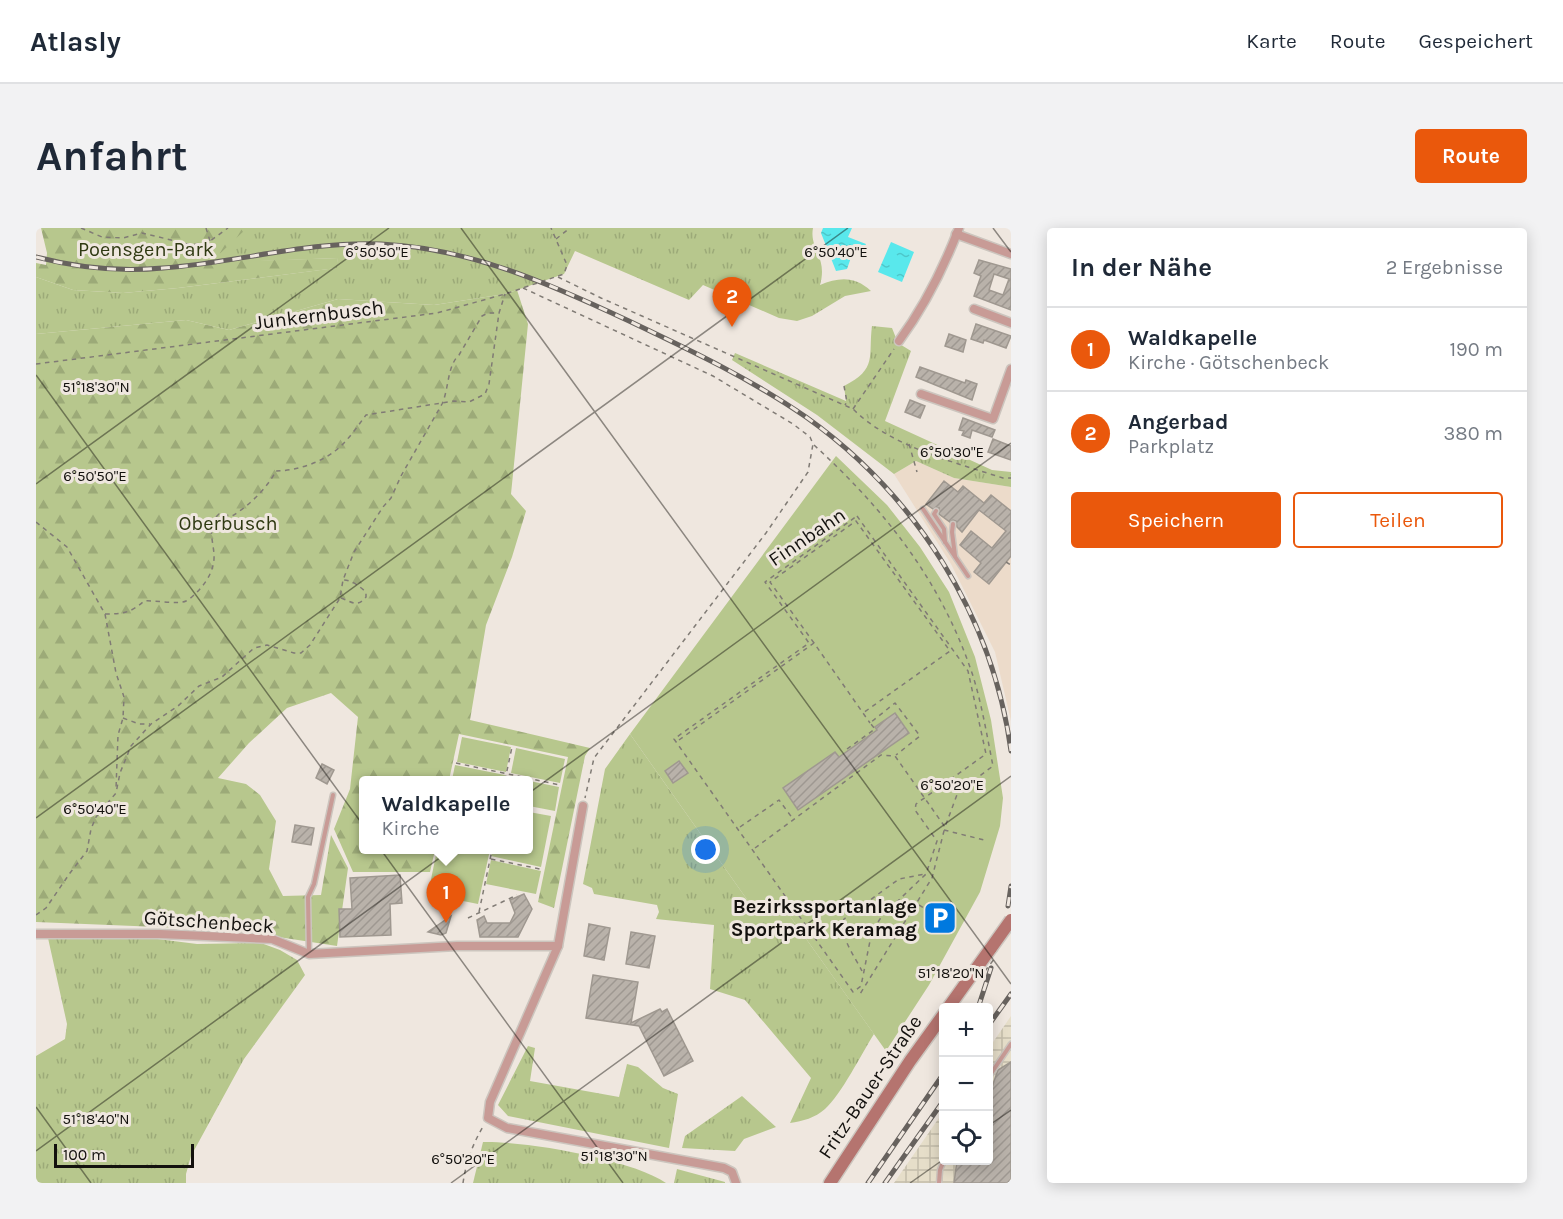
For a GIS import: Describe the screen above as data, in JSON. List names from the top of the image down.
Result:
{
  "streets": {
    "main road": ["Fritz-Bauer-Straße"],
    "street": ["Götschenbeck"],
    "path": ["Junkernbusch", "Finnbahn"]
  },
  "parks": ["Poensgen-Park", "Oberbusch"],
  "places": {
    "parking": ["Bezirkssportanlage Sportpark Keramag"]
  },
  "scale_bar": "100 m",
  "page": {
    "header": "Atlasly",
    "nav": ["Karte", "Route", "Gespeichert"],
    "buttons": [
      "Route",
      ["Speichern", "Teilen"]
    ],
    "title": "Anfahrt",
    "heading": ["In der Nähe", "2 Ergebnisse"],
    "pins": ["2", "1"],
    "list": [
      {
        "mark": "1",
        "name": "Waldkapelle",
        "note": "Kirche · Götschenbeck",
        "value": "190 m"
      },
      {
        "mark": "2",
        "name": "Angerbad",
        "note": "Parkplatz",
        "value": "380 m"
      }
    ],
    "popup": ["Waldkapelle", "Kirche"],
    "map_buttons": ["+", "−"],
    "scale": "100 m"
  },
  "coordinates": [
    "6°50'50\"E",
    "6°50'40\"E",
    "51°18'30\"N",
    "6°50'30\"E",
    "6°50'20\"E",
    "51°18'20\"N",
    "51°18'40\"N"
  ]
}
